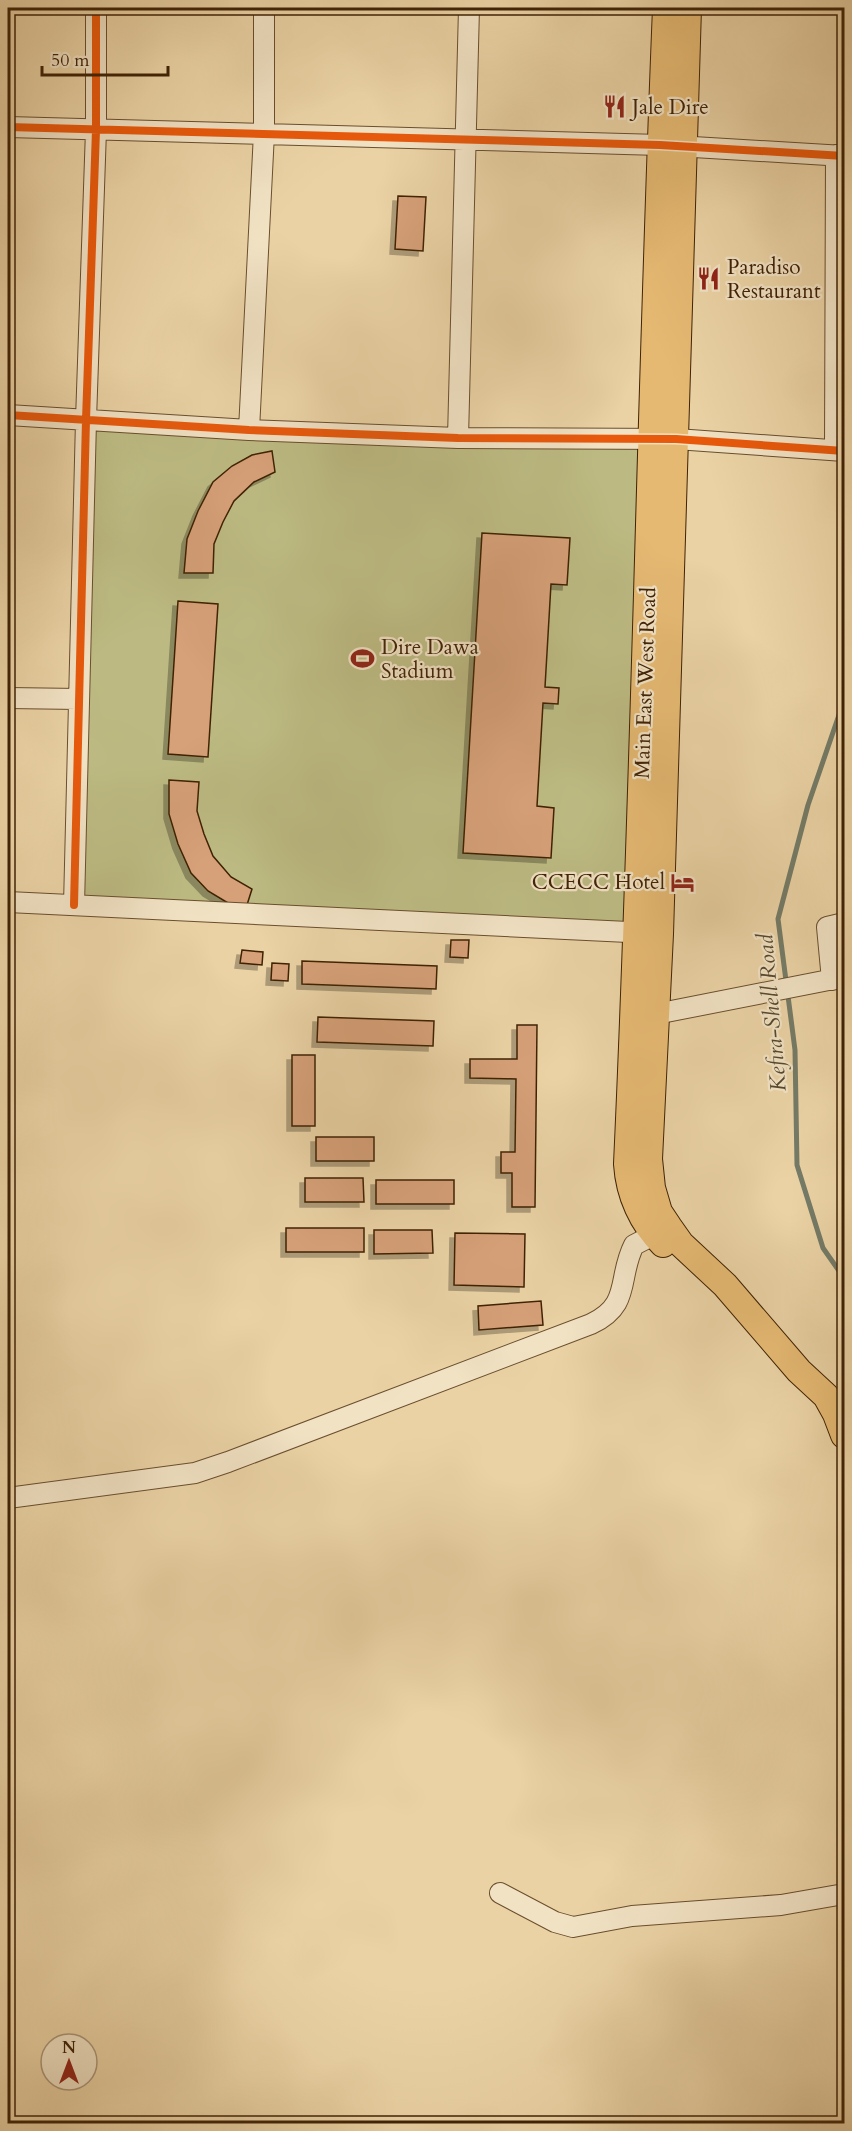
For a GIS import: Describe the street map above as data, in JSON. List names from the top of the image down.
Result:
{
  "streets": {
    "main road": ["Main East West Road"]
  },
  "water": ["Kefira-Shell Road"],
  "places": {
    "restaurant": ["Jale Dire", "Paradiso Restaurant"],
    "sports": ["Dire Dawa Stadium"],
    "hotel": ["CCECC Hotel"]
  },
  "scale_bar": "50 m",
  "north": "top"
}
